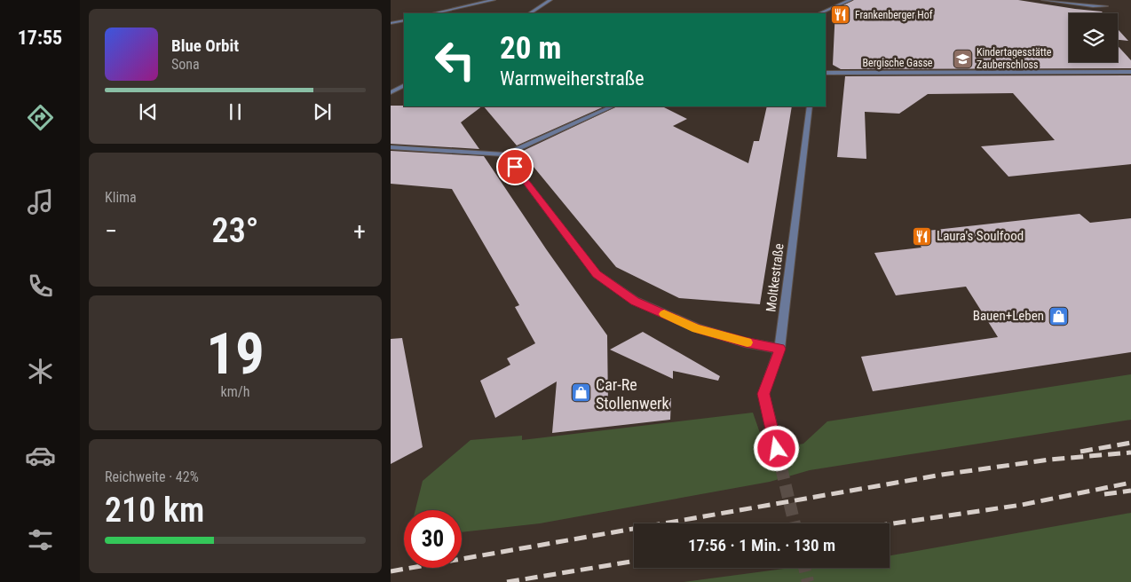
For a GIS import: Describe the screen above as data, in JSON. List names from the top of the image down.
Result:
{
  "streets": {
    "street": ["Bergische Gasse", "Moltkestraße"]
  },
  "places": {
    "restaurant": ["Frankenberger Hof", "Laura's Soulfood"],
    "school or university": ["Kindertagesstätte Zauberschloss"],
    "shop": ["Bauen+Leben", "Car-Re Stollenwerk"]
  },
  "page": {
    "tabs": "17:55",
    "turn": ["20 m", "Warmweiherstraße"],
    "song": ["Blue Orbit", "Sona"],
    "tile": [
      "Klima",
      ["19", "km/h"],
      ["Reichweite · 42%", "210 km"]
    ],
    "heat": ["−", "23°", "+"],
    "limit": "30",
    "trip": "17:56 · 1 Min. · 130 m"
  }
}
